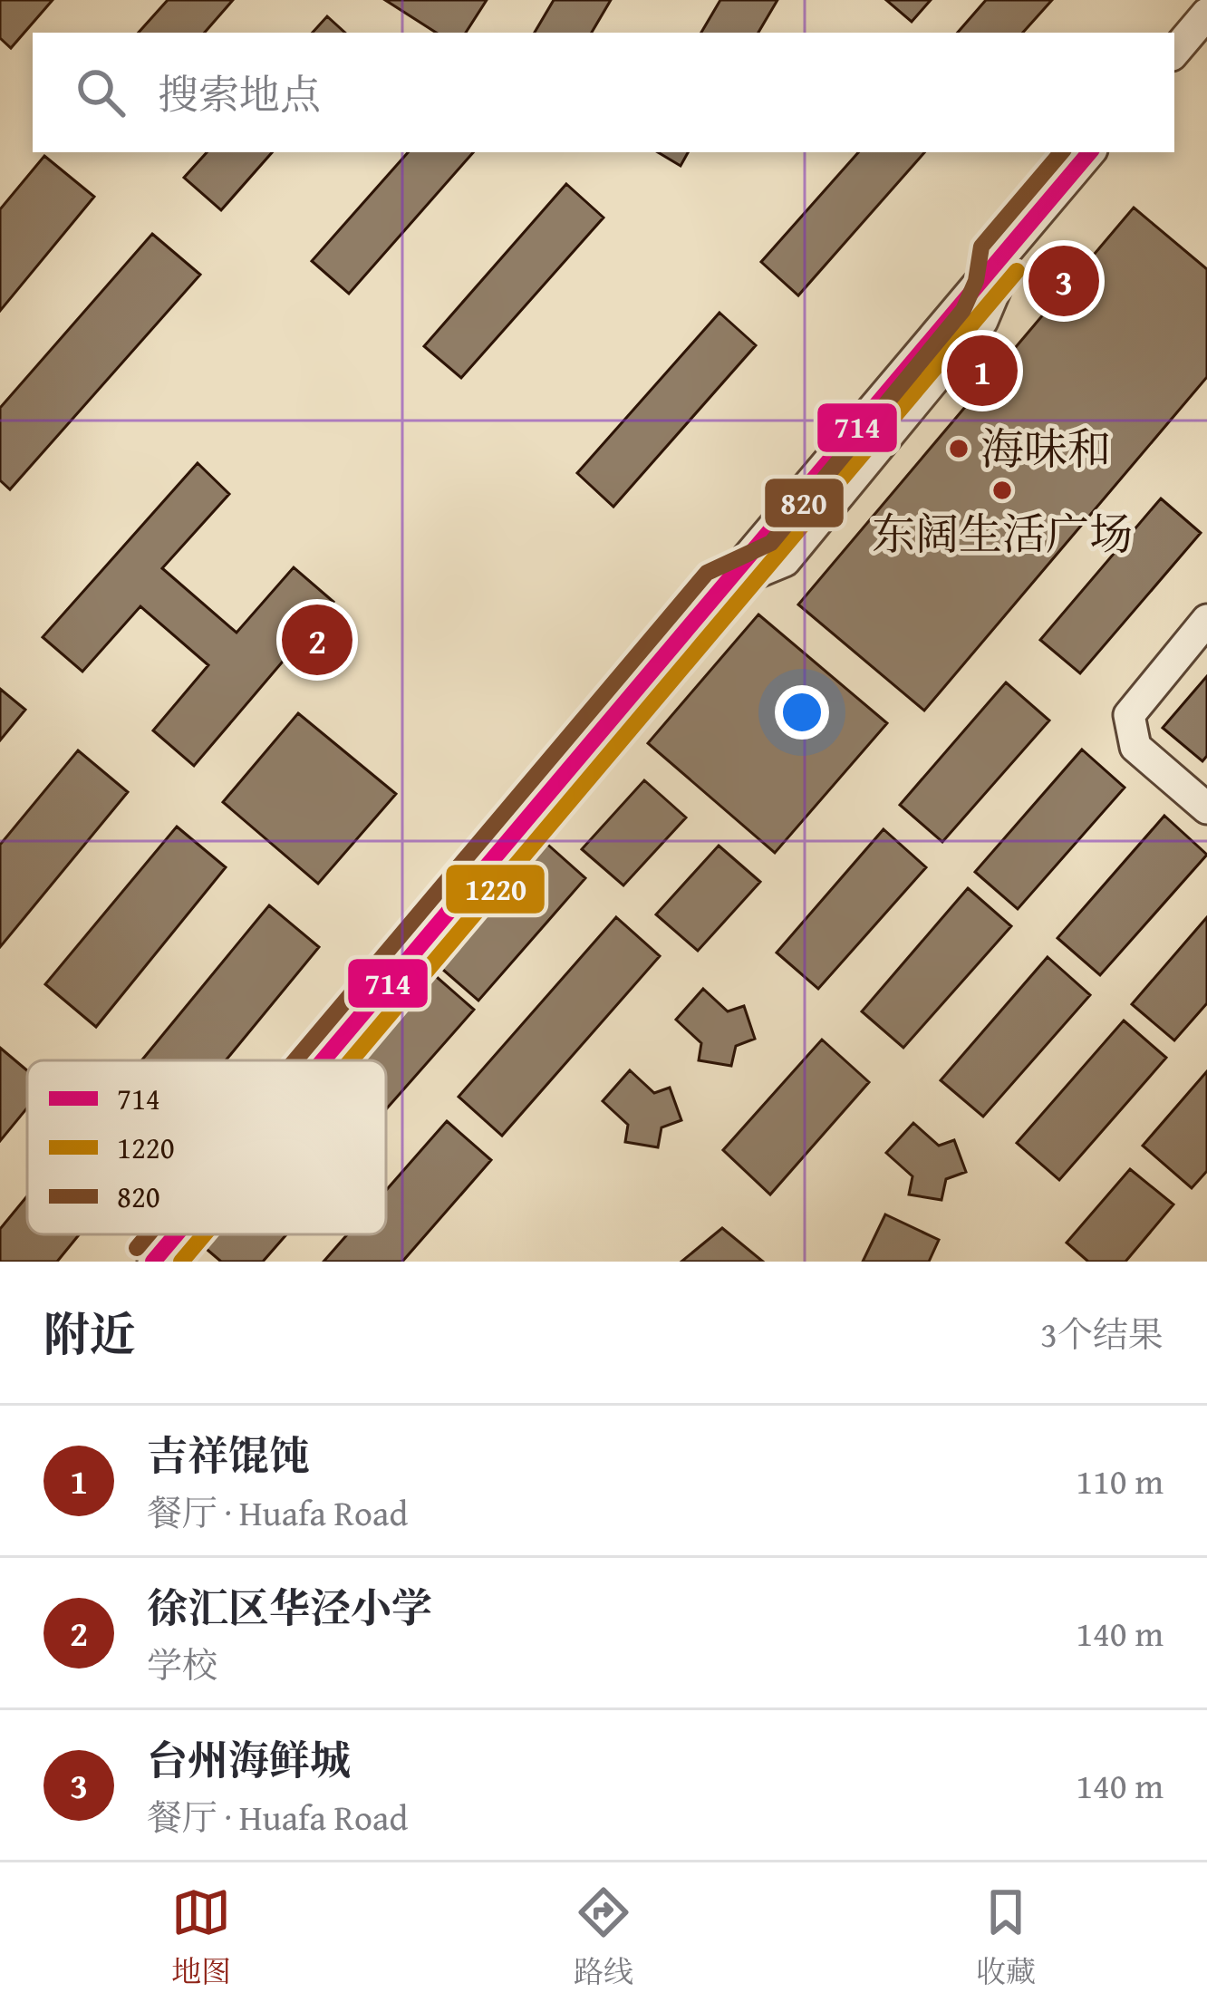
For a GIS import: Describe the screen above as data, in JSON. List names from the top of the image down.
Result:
{
  "places": ["海味和", "东阔生活广场"],
  "lines": ["transit line 714", "transit line 820", "transit line 1220"],
  "legend": ["714", "1220", "820"],
  "page": {
    "search": "搜索地点",
    "pins": ["3", "1", "2"],
    "heading": ["附近", "3个结果"],
    "list": [
      {
        "mark": "1",
        "name": "吉祥馄饨",
        "note": "餐厅 · Huafa Road",
        "value": "110 m"
      },
      {
        "mark": "2",
        "name": "徐汇区华泾小学",
        "note": "学校",
        "value": "140 m"
      },
      {
        "mark": "3",
        "name": "台州海鲜城",
        "note": "餐厅 · Huafa Road",
        "value": "140 m"
      }
    ],
    "nav": ["地图", "路线", "收藏"]
  }
}
